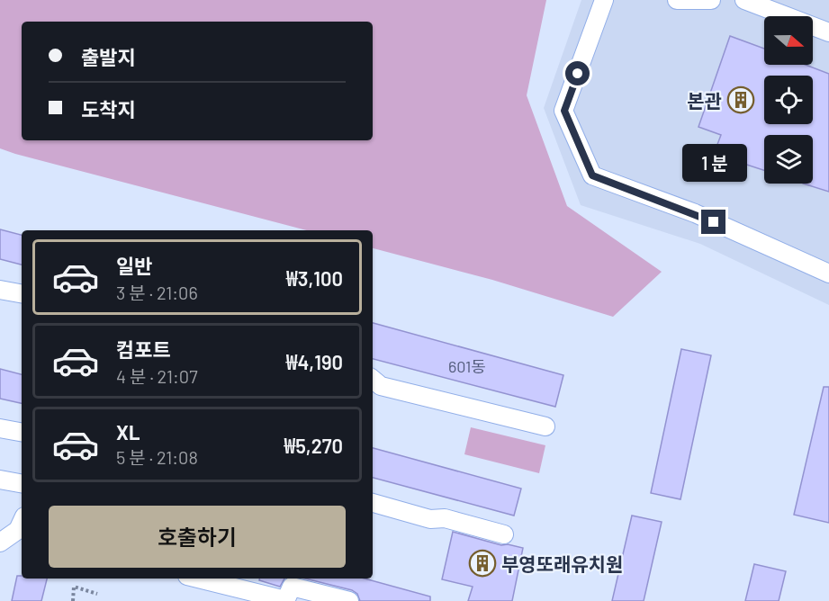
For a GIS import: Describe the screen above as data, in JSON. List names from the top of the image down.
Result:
{
  "places": {
    "building": ["본관", "부영또래유치원"]
  },
  "house_numbers": ["601동"],
  "north": "right",
  "page": {
    "banner": ["출발지", "도착지"],
    "bubble": "1 분",
    "list": [
      {
        "name": "일반",
        "note": "3 분 · 21:06",
        "value": "₩3,100"
      },
      {
        "name": "컴포트",
        "note": "4 분 · 21:07",
        "value": "₩4,190"
      },
      {
        "name": "XL",
        "note": "5 분 · 21:08",
        "value": "₩5,270"
      }
    ],
    "buttons": "호출하기"
  }
}
